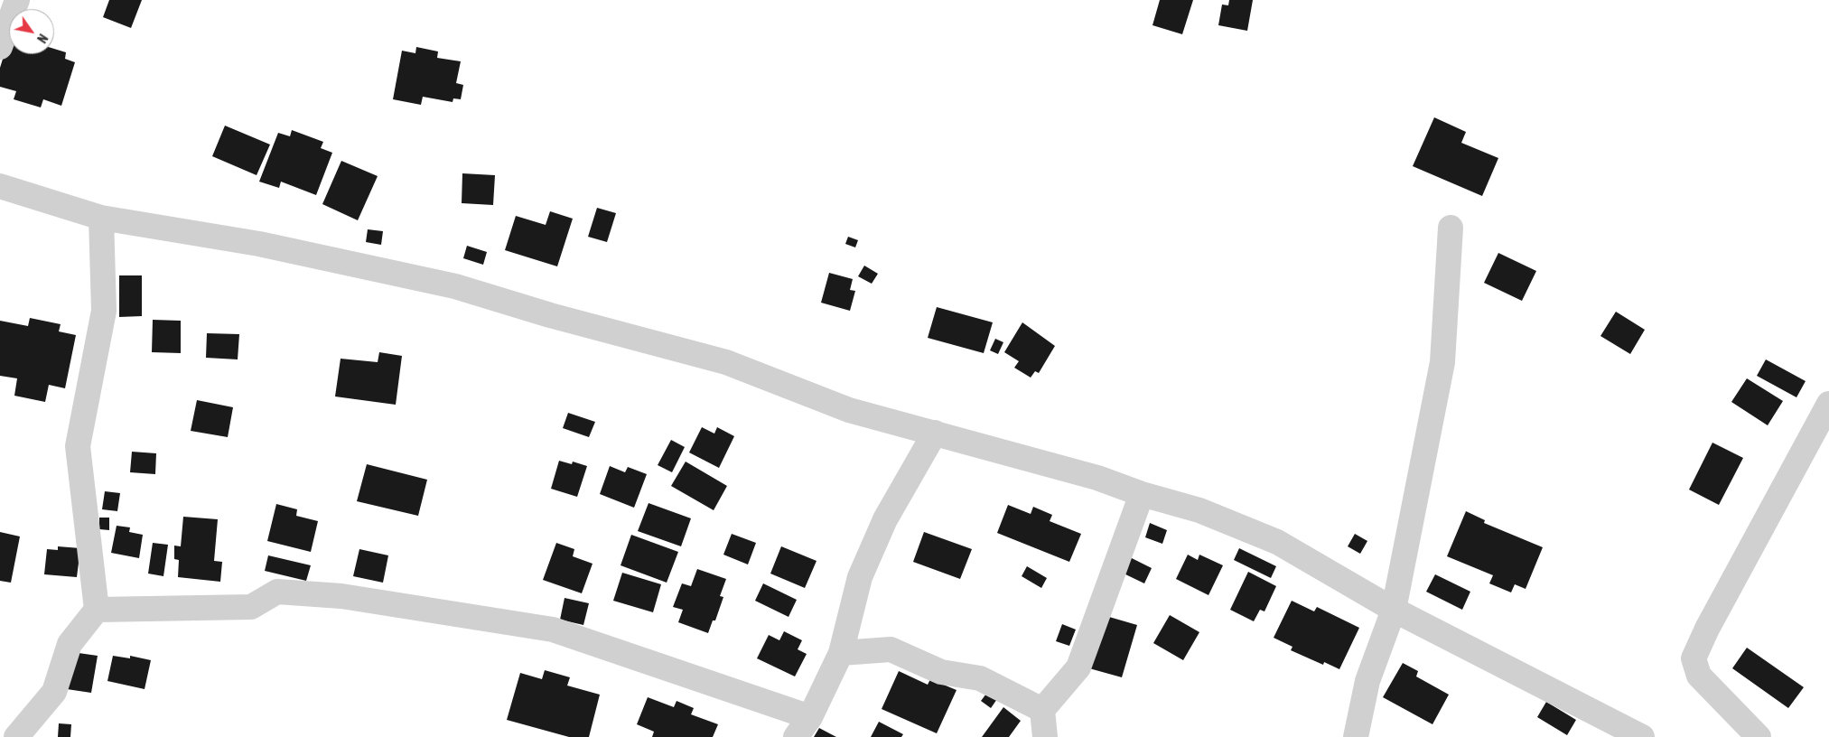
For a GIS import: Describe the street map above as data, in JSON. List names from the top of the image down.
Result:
{
  "north": "bottom right"
}
